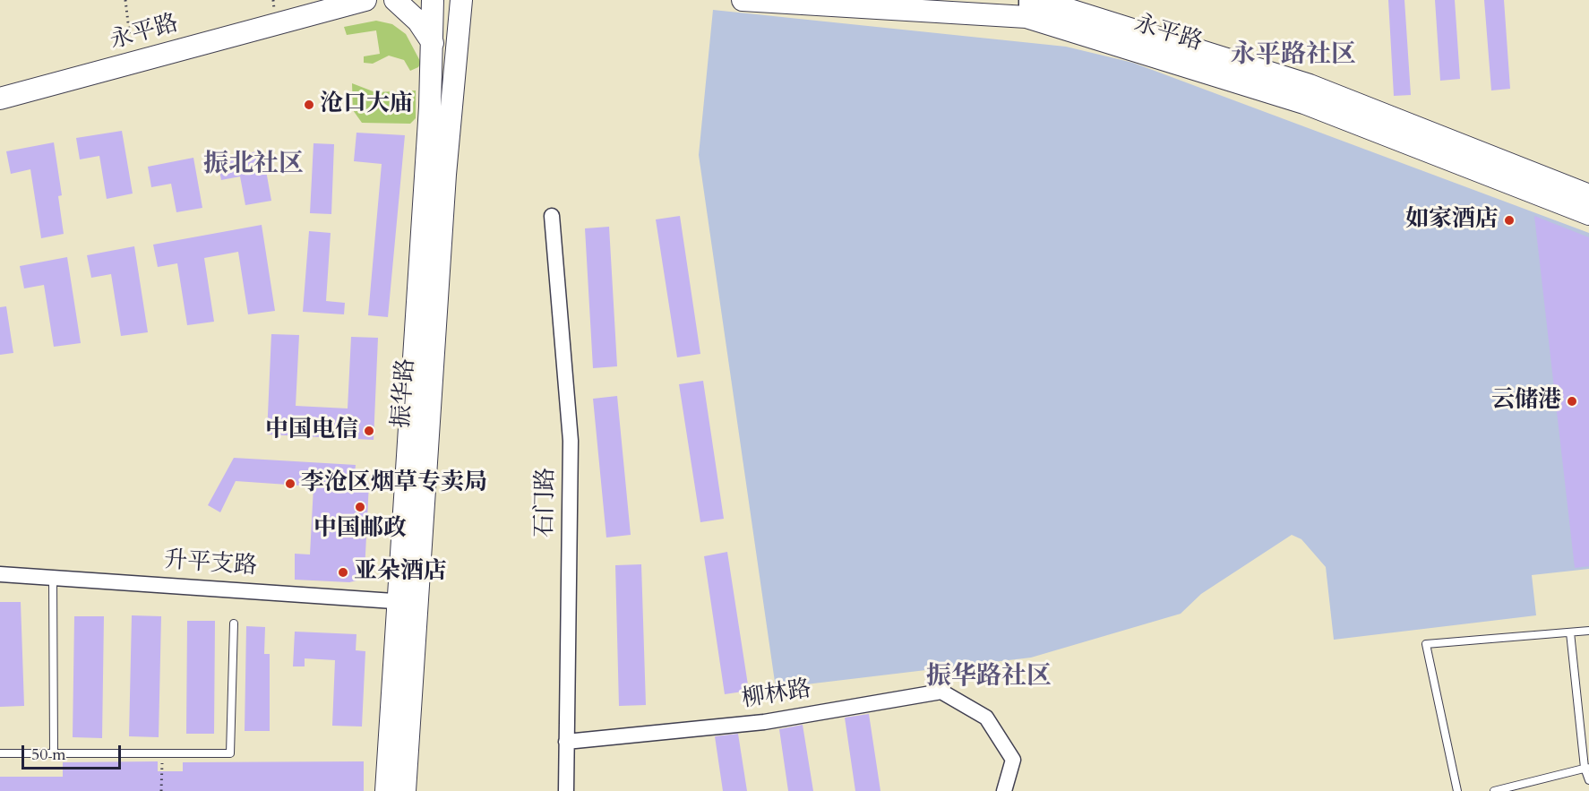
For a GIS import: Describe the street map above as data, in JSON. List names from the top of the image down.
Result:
{
  "streets": {
    "main road": ["永平路", "振华路"],
    "street": ["石门路", "升平支路", "柳林路"]
  },
  "crossings": [
    ["振华路", "升平支路"],
    ["石门路", "柳林路"]
  ],
  "districts": ["永平路社区", "振北社区", "振华路社区"],
  "places": [
    "沧口大庙",
    "如家酒店",
    "云储港",
    "中国电信",
    "李沧区烟草专卖局",
    "中国邮政",
    "亚朵酒店"
  ],
  "scale_bar": "50 m"
}
